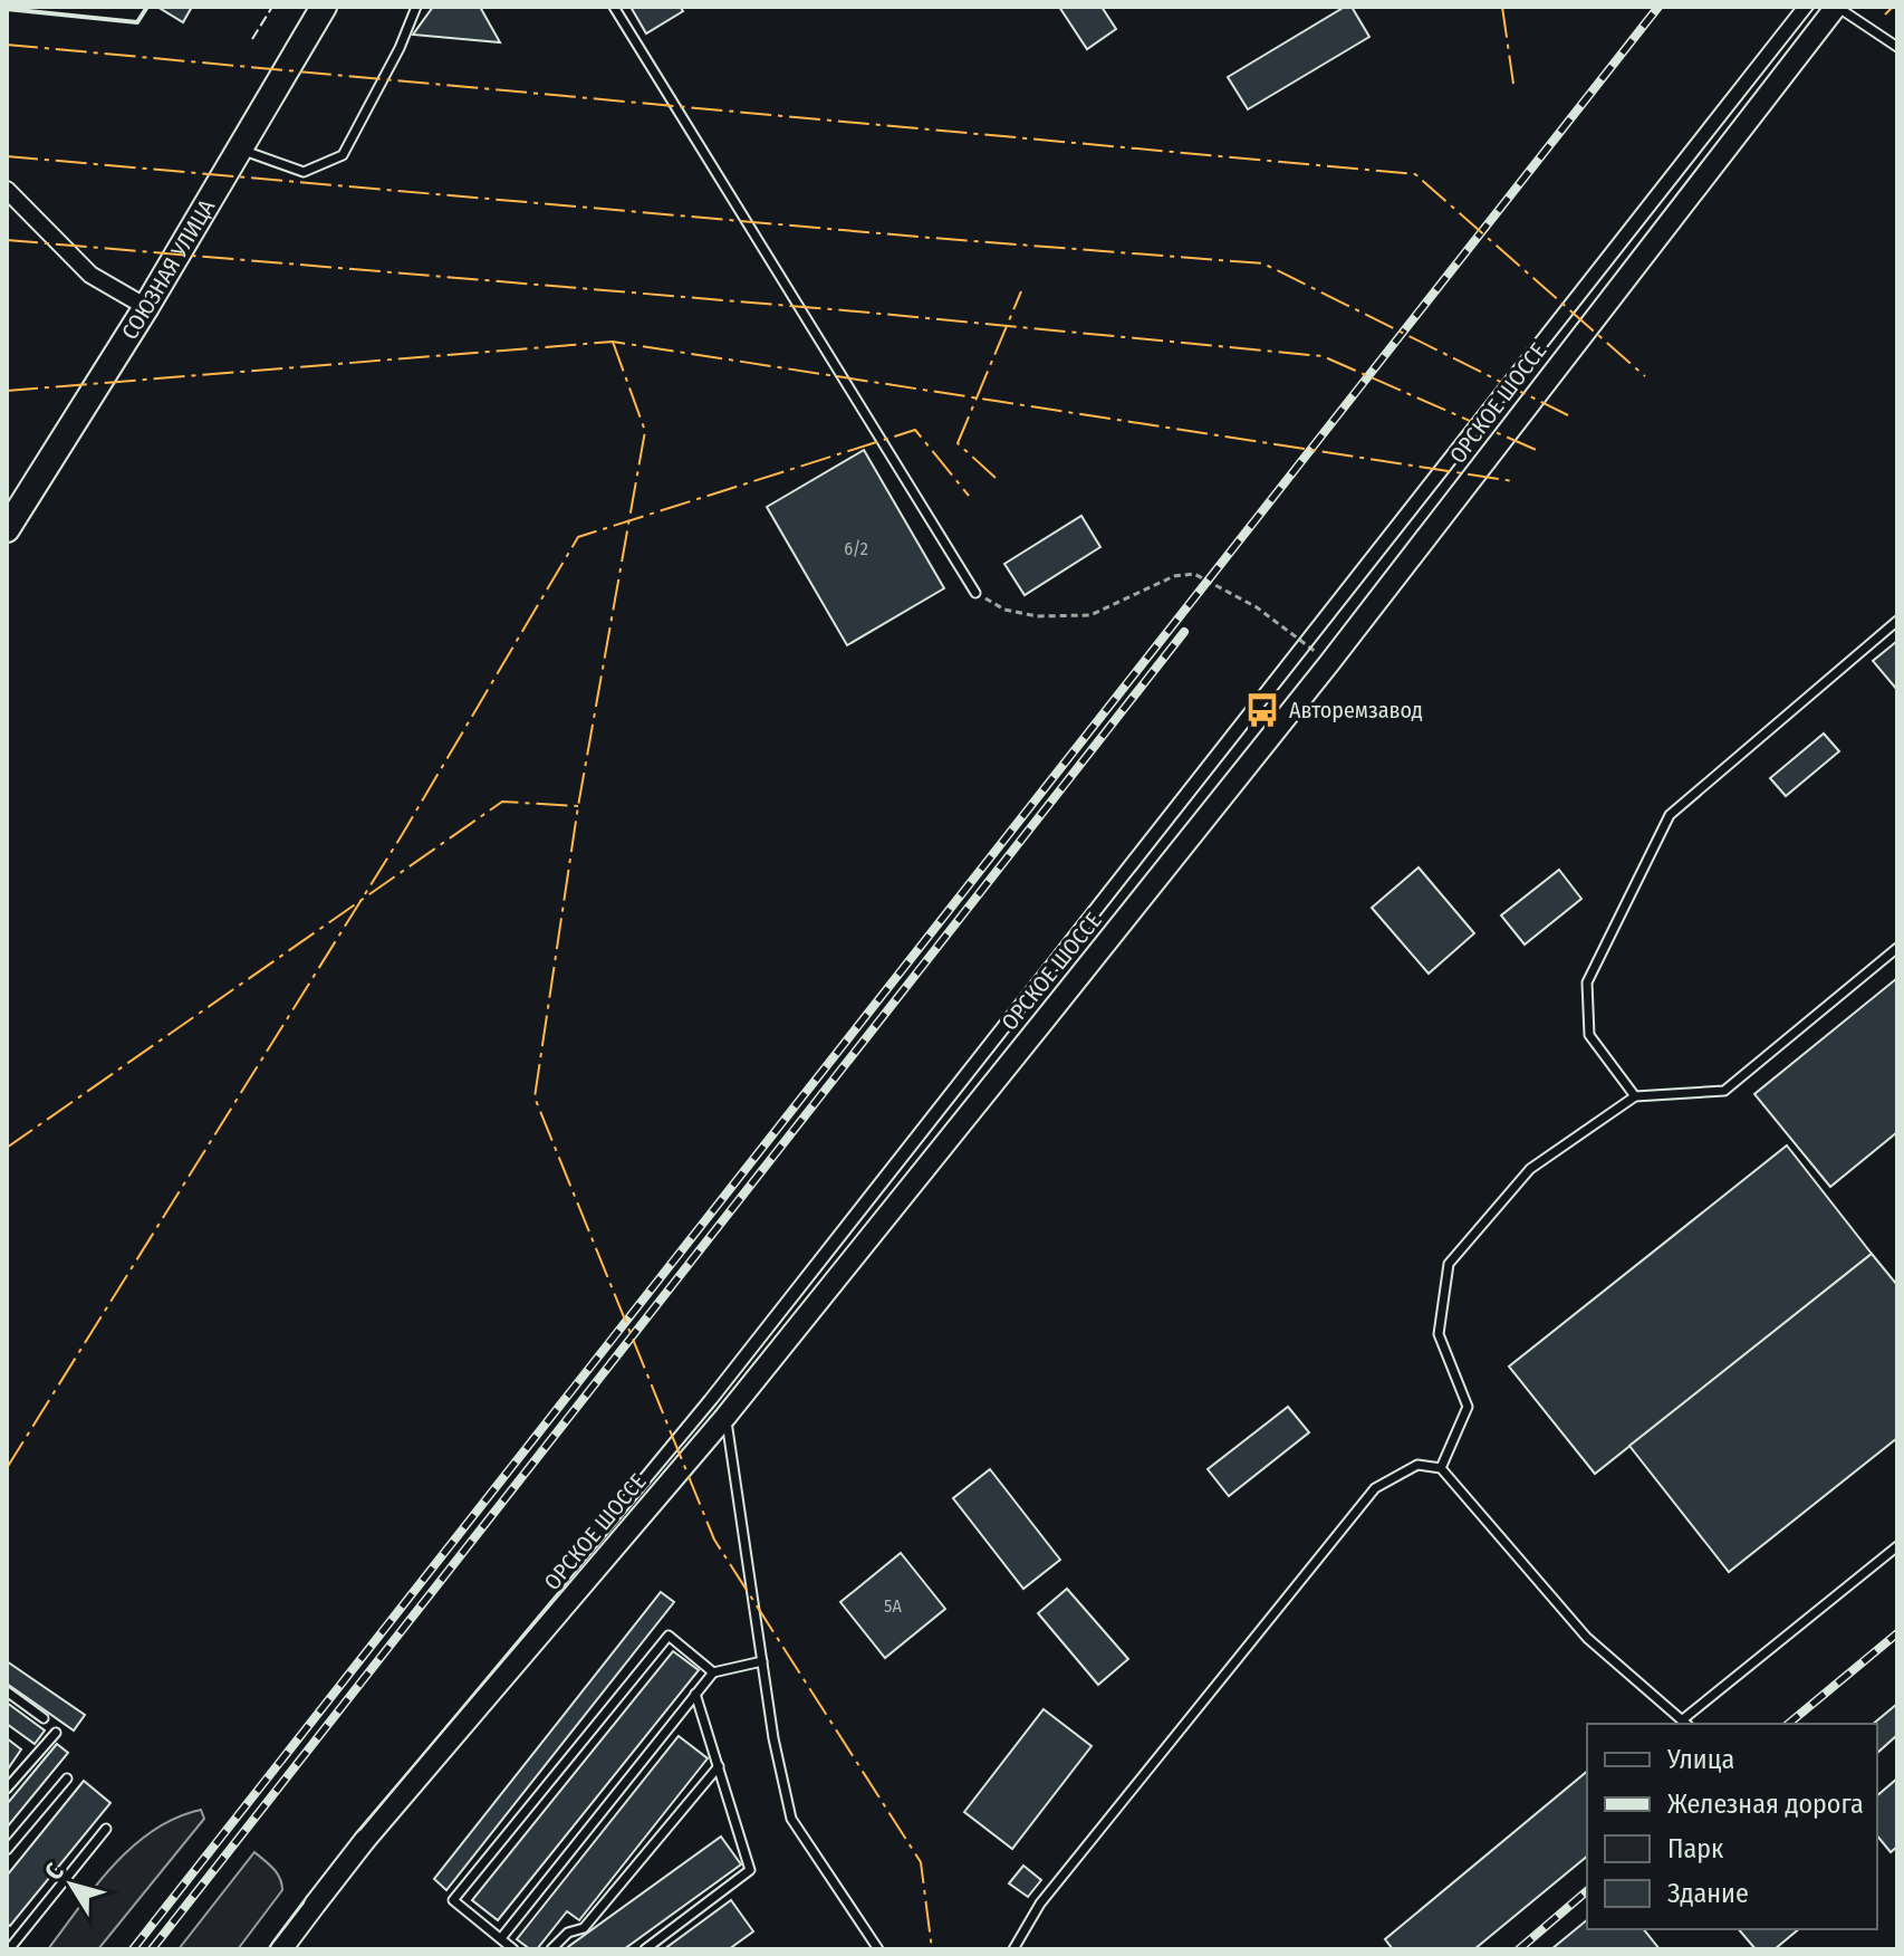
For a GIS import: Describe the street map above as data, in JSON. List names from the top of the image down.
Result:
{
  "streets": {
    "main road": ["СОЮЗНАЯ УЛИЦА"],
    "street": ["ОРСКОЕ ШОССЕ"]
  },
  "places": {
    "bus stop": ["Авторемзавод"]
  },
  "house_numbers": ["6/2", "5А"],
  "legend": [
    "Улица",
    "Железная дорога",
    "Парк",
    "Здание"
  ],
  "north": "top left"
}
